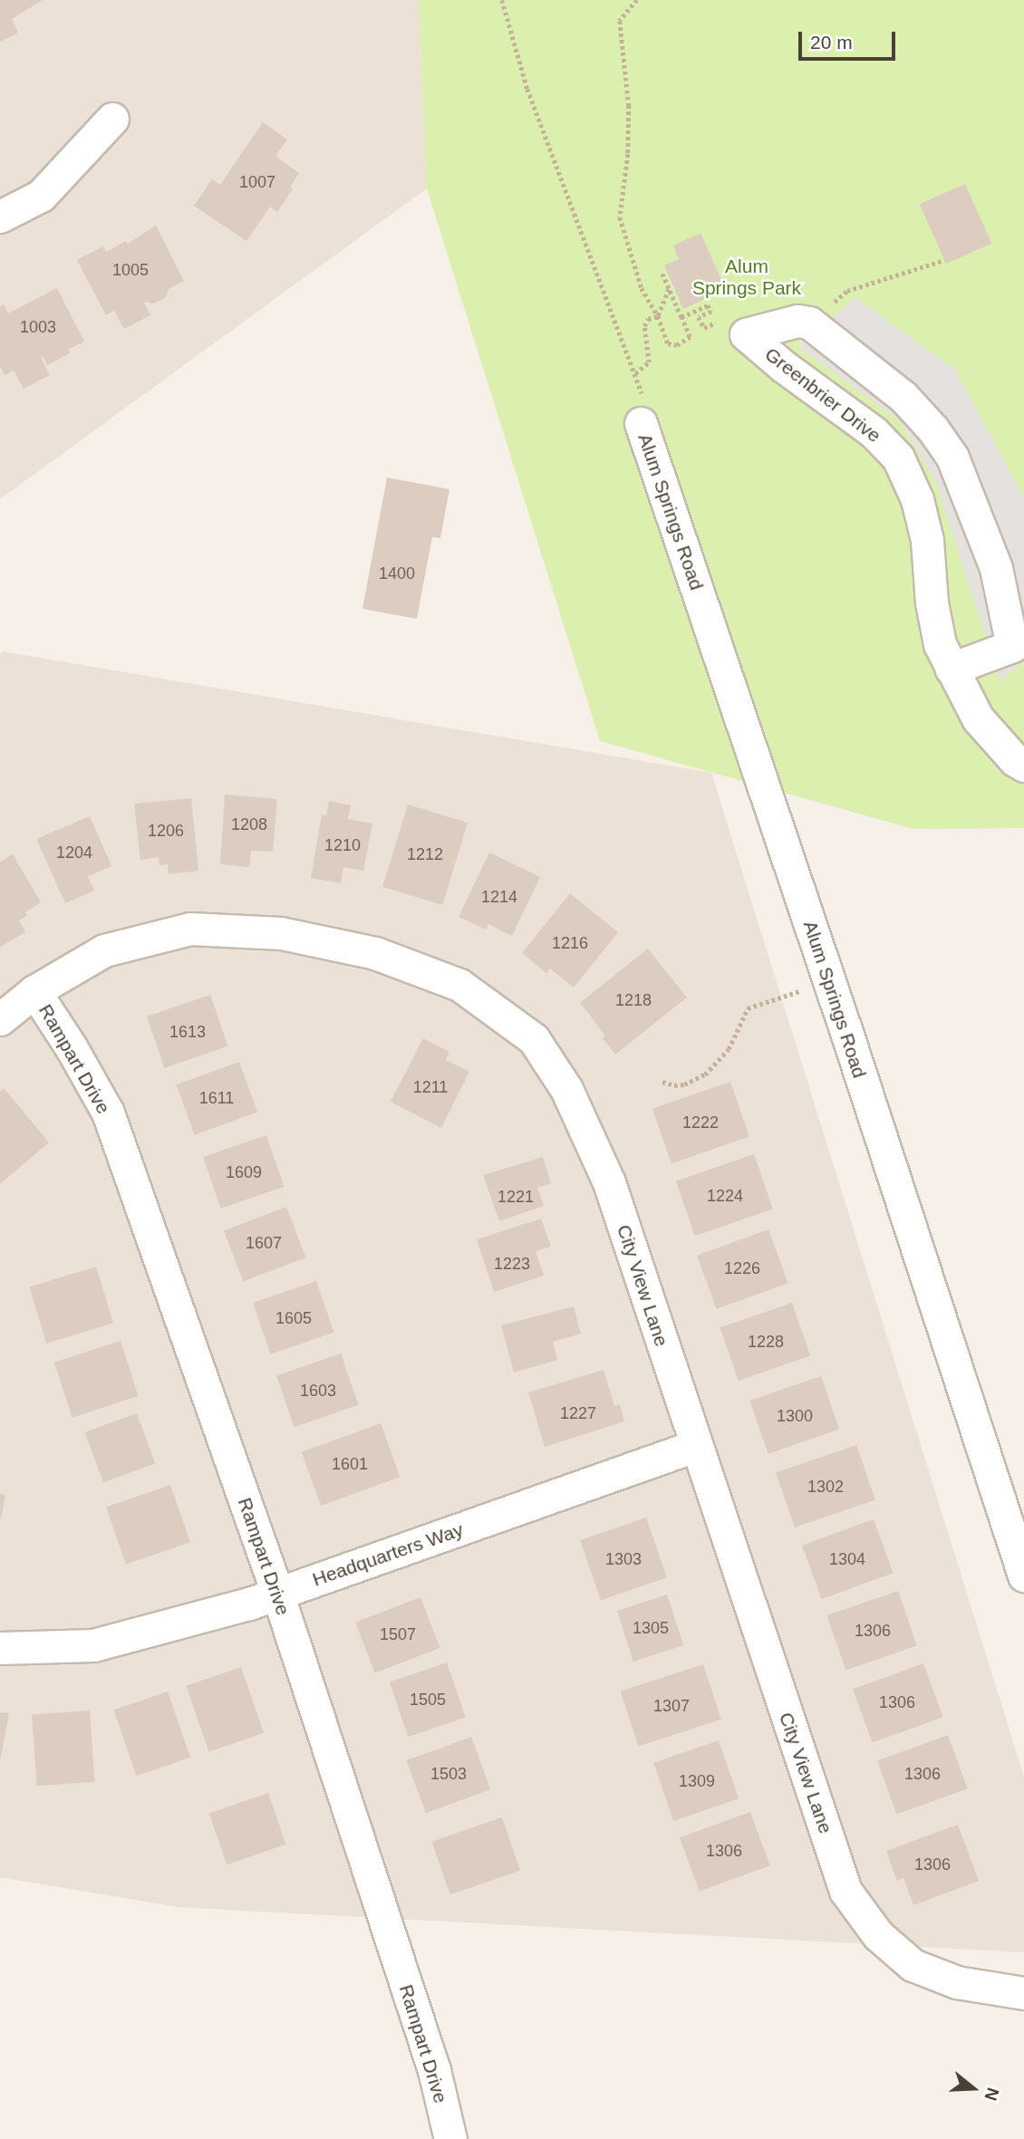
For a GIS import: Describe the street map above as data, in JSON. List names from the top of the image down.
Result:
{
  "streets": {
    "street": [
      "Greenbrier Drive",
      "Alum Springs Road",
      "Rampart Drive",
      "City View Lane",
      "Headquarters Way"
    ]
  },
  "crossings": [
    ["Rampart Drive", "City View Lane"],
    ["Rampart Drive", "Headquarters Way"],
    ["City View Lane", "Headquarters Way"]
  ],
  "parks": ["Alum Springs Park"],
  "house_numbers": [
    "1007",
    "1005",
    "1003",
    "1400",
    "1208",
    "1206",
    "1210",
    "1204",
    "1212",
    "1214",
    "1216",
    "1218",
    "1613",
    "1211",
    "1611",
    "1222",
    "1609",
    "1224",
    "1221",
    "1607",
    "1223",
    "1226",
    "1605",
    "1228",
    "1603",
    "1227",
    "1300",
    "1601",
    "1302",
    "1303",
    "1304",
    "1305",
    "1306",
    "1507",
    "1505",
    "1306",
    "1307",
    "1503",
    "1306",
    "1309",
    "1306",
    "1306"
  ],
  "scale_bar": "20 m",
  "north": "right"
}
